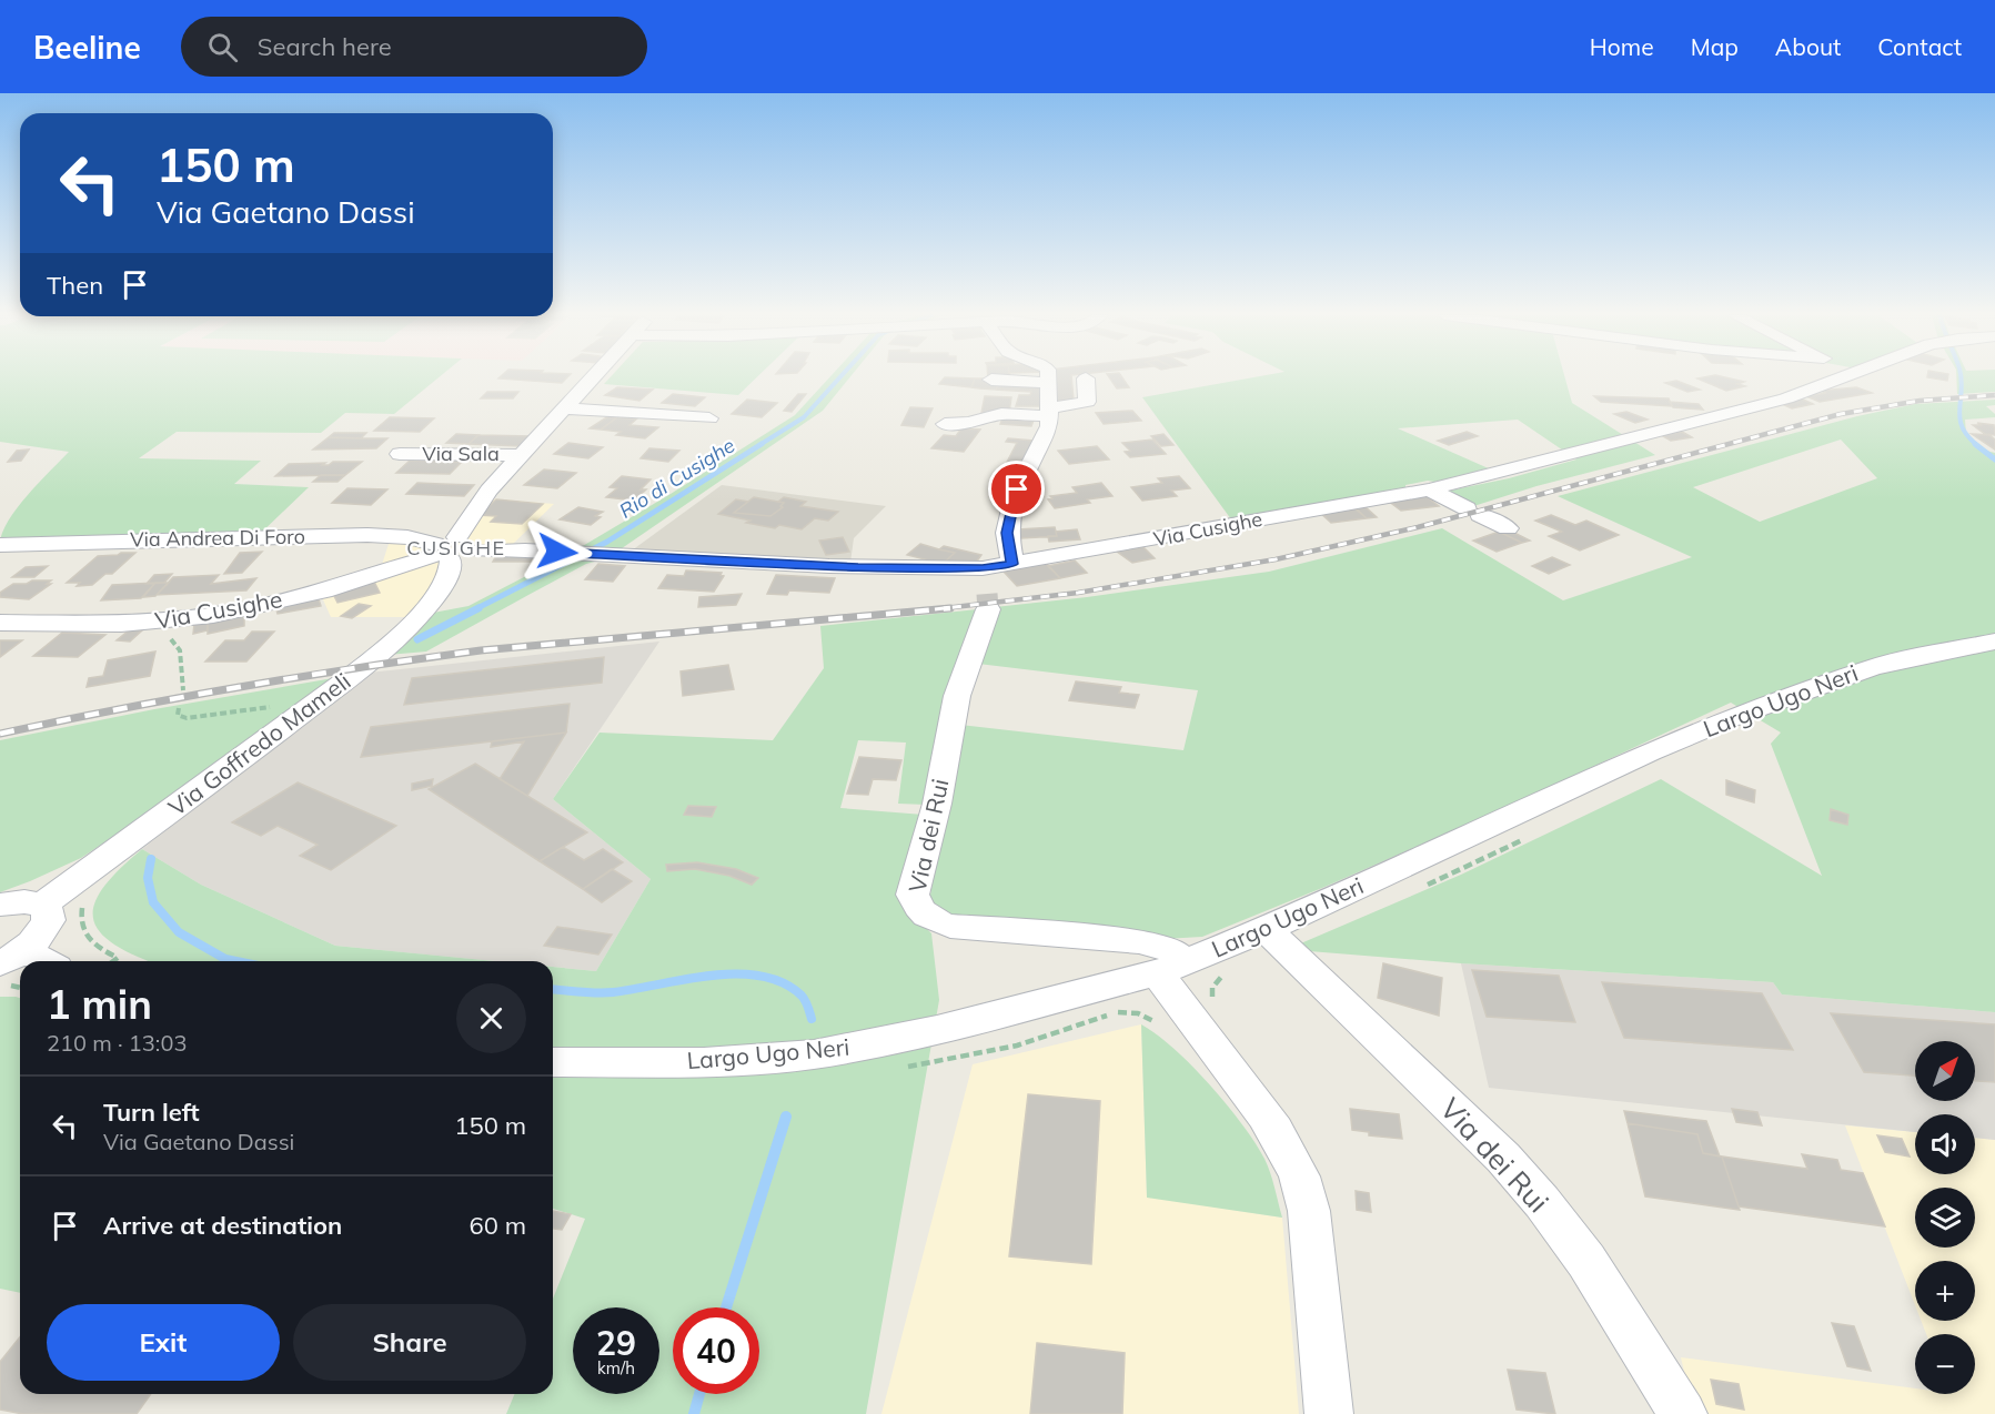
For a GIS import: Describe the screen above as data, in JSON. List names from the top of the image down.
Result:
{
  "streets": {
    "street": [
      "Via Sala",
      "Via Cusighe",
      "Via Andrea Di Foro",
      "Largo Ugo Neri",
      "Via Goffredo Mameli",
      "Via dei Rui"
    ]
  },
  "crossings": [
    ["Via Sala", "Via Cusighe"],
    ["Via Sala", "Via Andrea Di Foro"],
    ["Via Sala", "Via Goffredo Mameli"],
    ["Via Cusighe", "Via Andrea Di Foro"],
    ["Via Cusighe", "Via Goffredo Mameli"],
    ["Via Cusighe", "Via dei Rui"],
    ["Via Andrea Di Foro", "Via Goffredo Mameli"],
    ["Largo Ugo Neri", "Via dei Rui"]
  ],
  "districts": ["CUSIGHE"],
  "water": ["Rio di Cusighe"],
  "north": "top right",
  "page": {
    "header": "Beeline",
    "search": "Search here",
    "nav": [
      "Home",
      "Map",
      "About",
      "Contact"
    ],
    "turn": ["150 m", "Via Gaetano Dassi"],
    "then": "Then",
    "heading": ["1 min", "210 m · 13:03"],
    "map_buttons": ["+", "−"],
    "list": [
      {
        "name": "Turn left",
        "note": "Via Gaetano Dassi",
        "value": "150 m"
      },
      {
        "name": "Arrive at destination",
        "value": "60 m"
      }
    ],
    "buttons": ["Exit", "Share"],
    "speed": "29 km/h",
    "limit": "40"
  }
}
